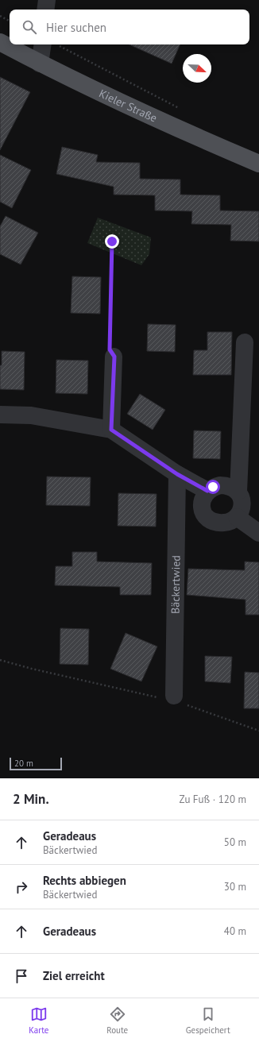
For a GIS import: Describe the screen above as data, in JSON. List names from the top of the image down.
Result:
{
  "streets": {
    "main road": ["Kieler Straße"],
    "street": ["Bäckertwied"]
  },
  "scale_bar": "20 m",
  "north": "bottom right",
  "page": {
    "search": "Hier suchen",
    "scale": "20 m",
    "heading": ["2 Min.", "Zu Fuß · 120 m"],
    "list": [
      ["Geradeaus", "Bäckertwied", "50 m"],
      ["Rechts abbiegen", "Bäckertwied", "30 m"],
      ["Geradeaus", "40 m"],
      "Ziel erreicht"
    ],
    "nav": ["Karte", "Route", "Gespeichert"]
  }
}
